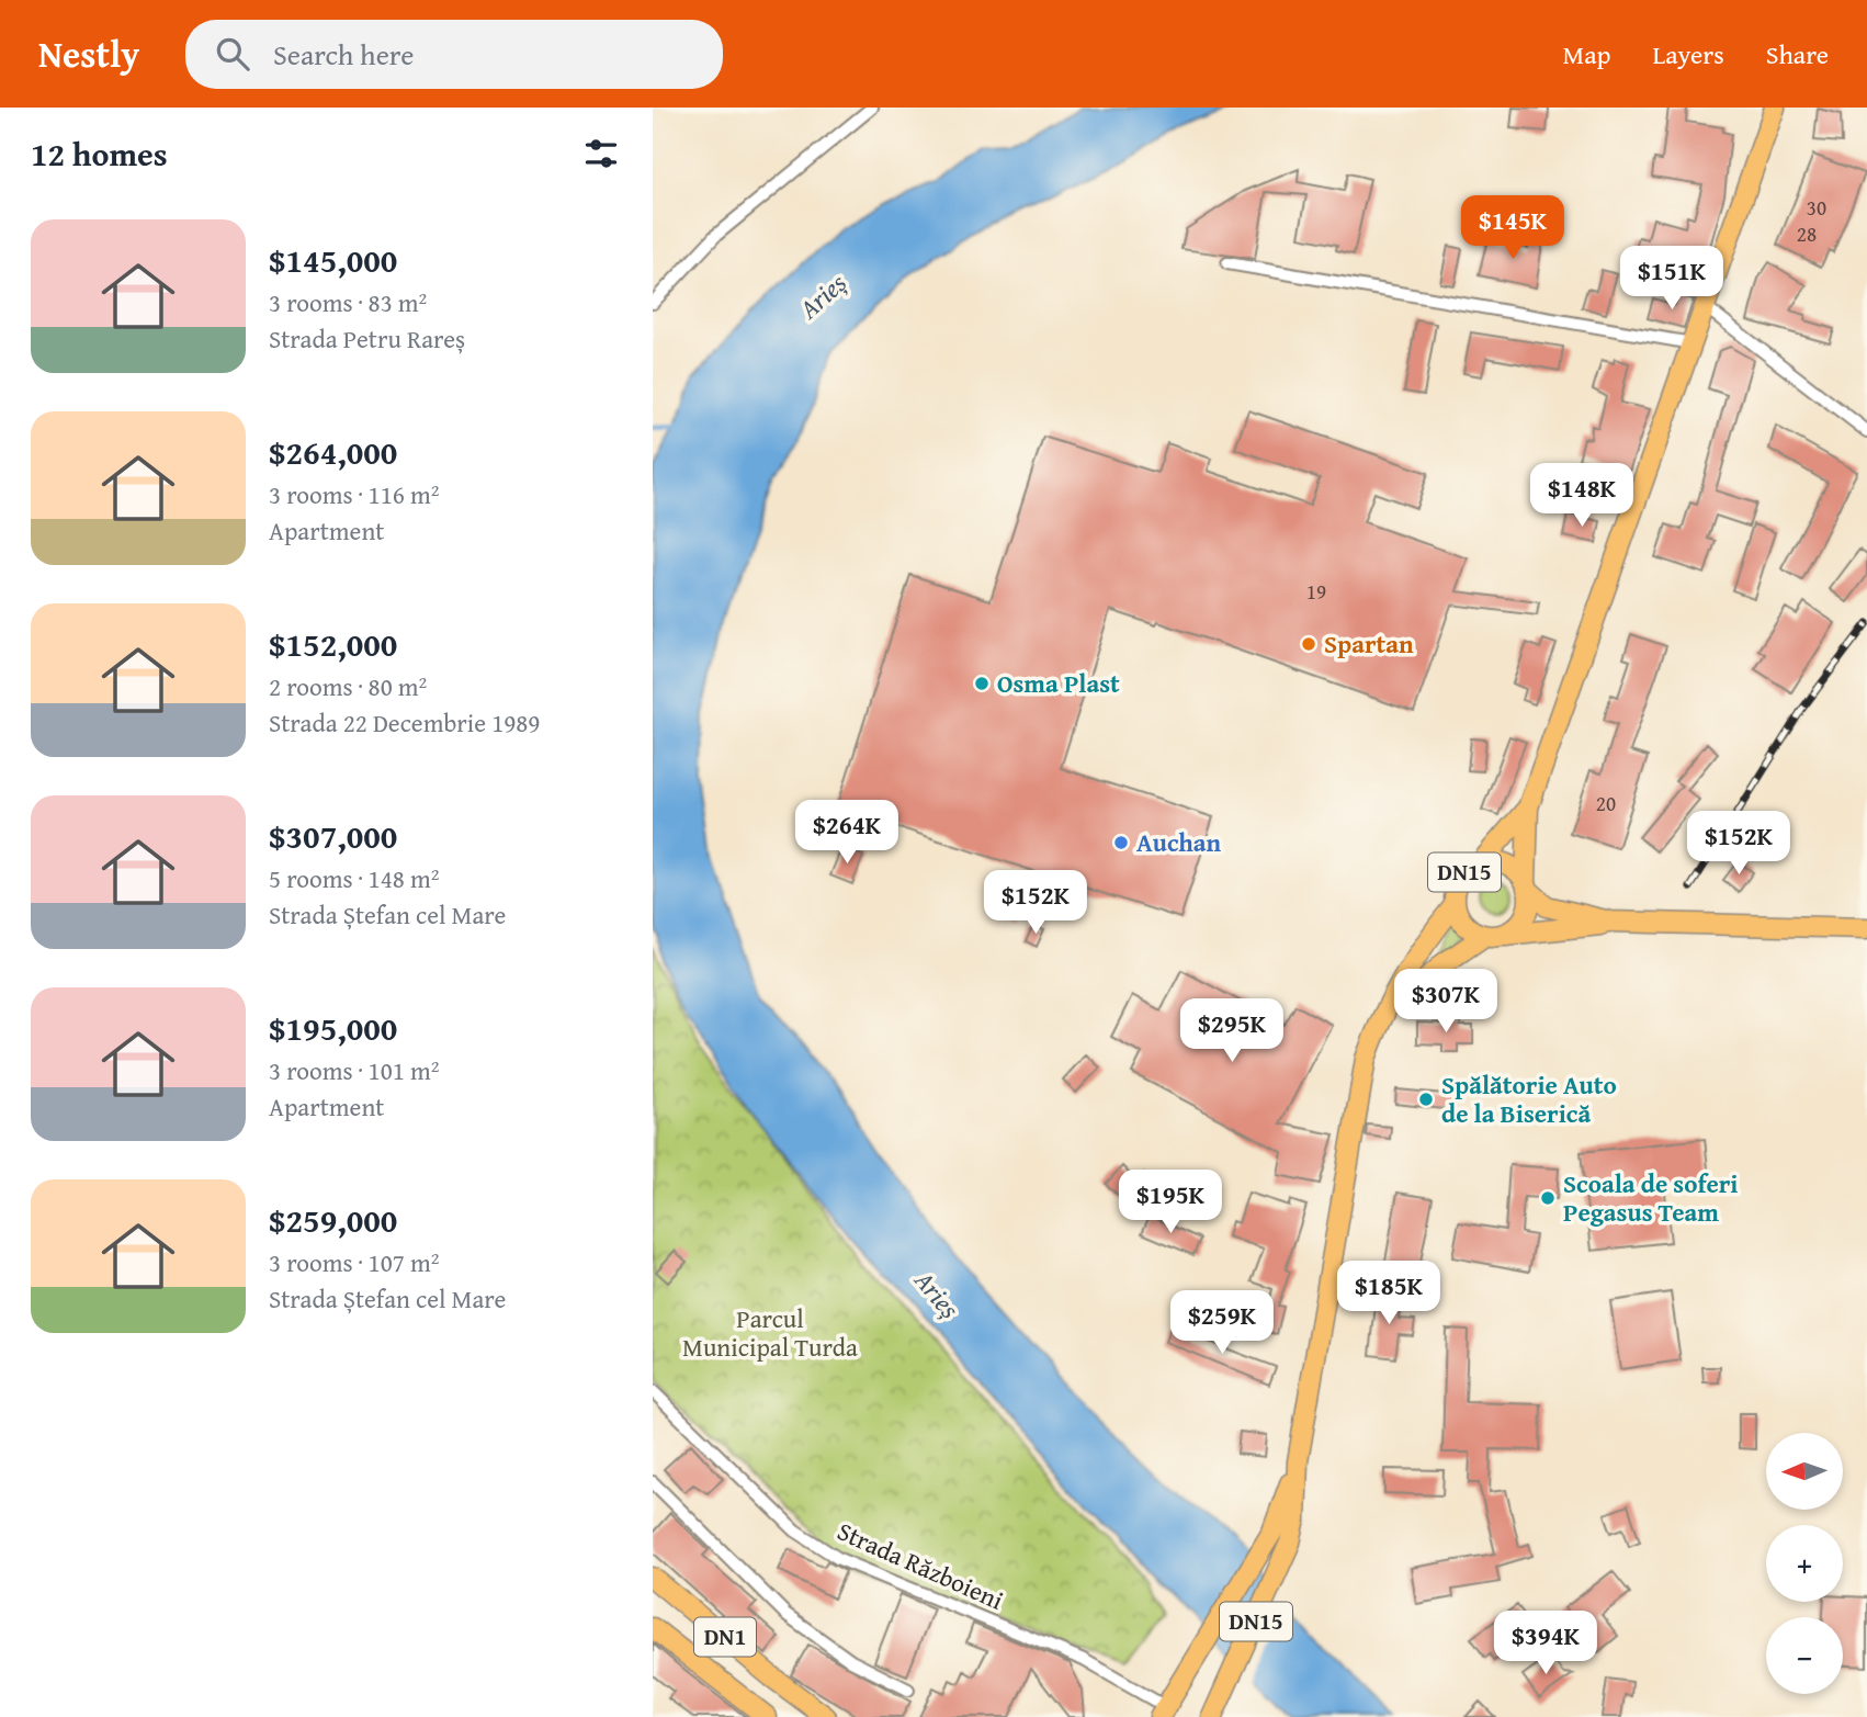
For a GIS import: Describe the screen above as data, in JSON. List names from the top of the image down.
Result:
{
  "streets": {
    "main road": ["DN15", "DN1"],
    "street": ["Strada Războieni"]
  },
  "crossings": [
    ["DN15", "Strada Războieni"]
  ],
  "water": ["Arieș"],
  "parks": ["Parcul Municipal Turda"],
  "places": [
    "Spartan",
    "Osma Plast",
    "Auchan",
    "Spălătorie Auto de la Biserică",
    "Scoala de soferi Pegasus Team"
  ],
  "house_numbers": [
    "30",
    "28",
    "19",
    "20"
  ],
  "north": "left",
  "page": {
    "header": "Nestly",
    "search": "Search here",
    "nav": ["Map", "Layers", "Share"],
    "heading": "12 homes",
    "price": [
      "$145K",
      "$151K",
      "$148K",
      "$264K",
      "$152K",
      "$152K",
      "$307K",
      "$295K",
      "$195K",
      "$185K",
      "$259K",
      "$394K"
    ],
    "list": [
      {
        "name": "$145,000",
        "note": "3 rooms · 83 m² · Strada Petru Rareș"
      },
      {
        "name": "$264,000",
        "note": "3 rooms · 116 m² · Apartment"
      },
      {
        "name": "$152,000",
        "note": "2 rooms · 80 m² · Strada 22 Decembrie 1989"
      },
      {
        "name": "$307,000",
        "note": "5 rooms · 148 m² · Strada Ștefan cel Mare"
      },
      {
        "name": "$195,000",
        "note": "3 rooms · 101 m² · Apartment"
      },
      {
        "name": "$259,000",
        "note": "3 rooms · 107 m² · Strada Ștefan cel Mare"
      }
    ],
    "map_buttons": ["+", "−"]
  }
}
